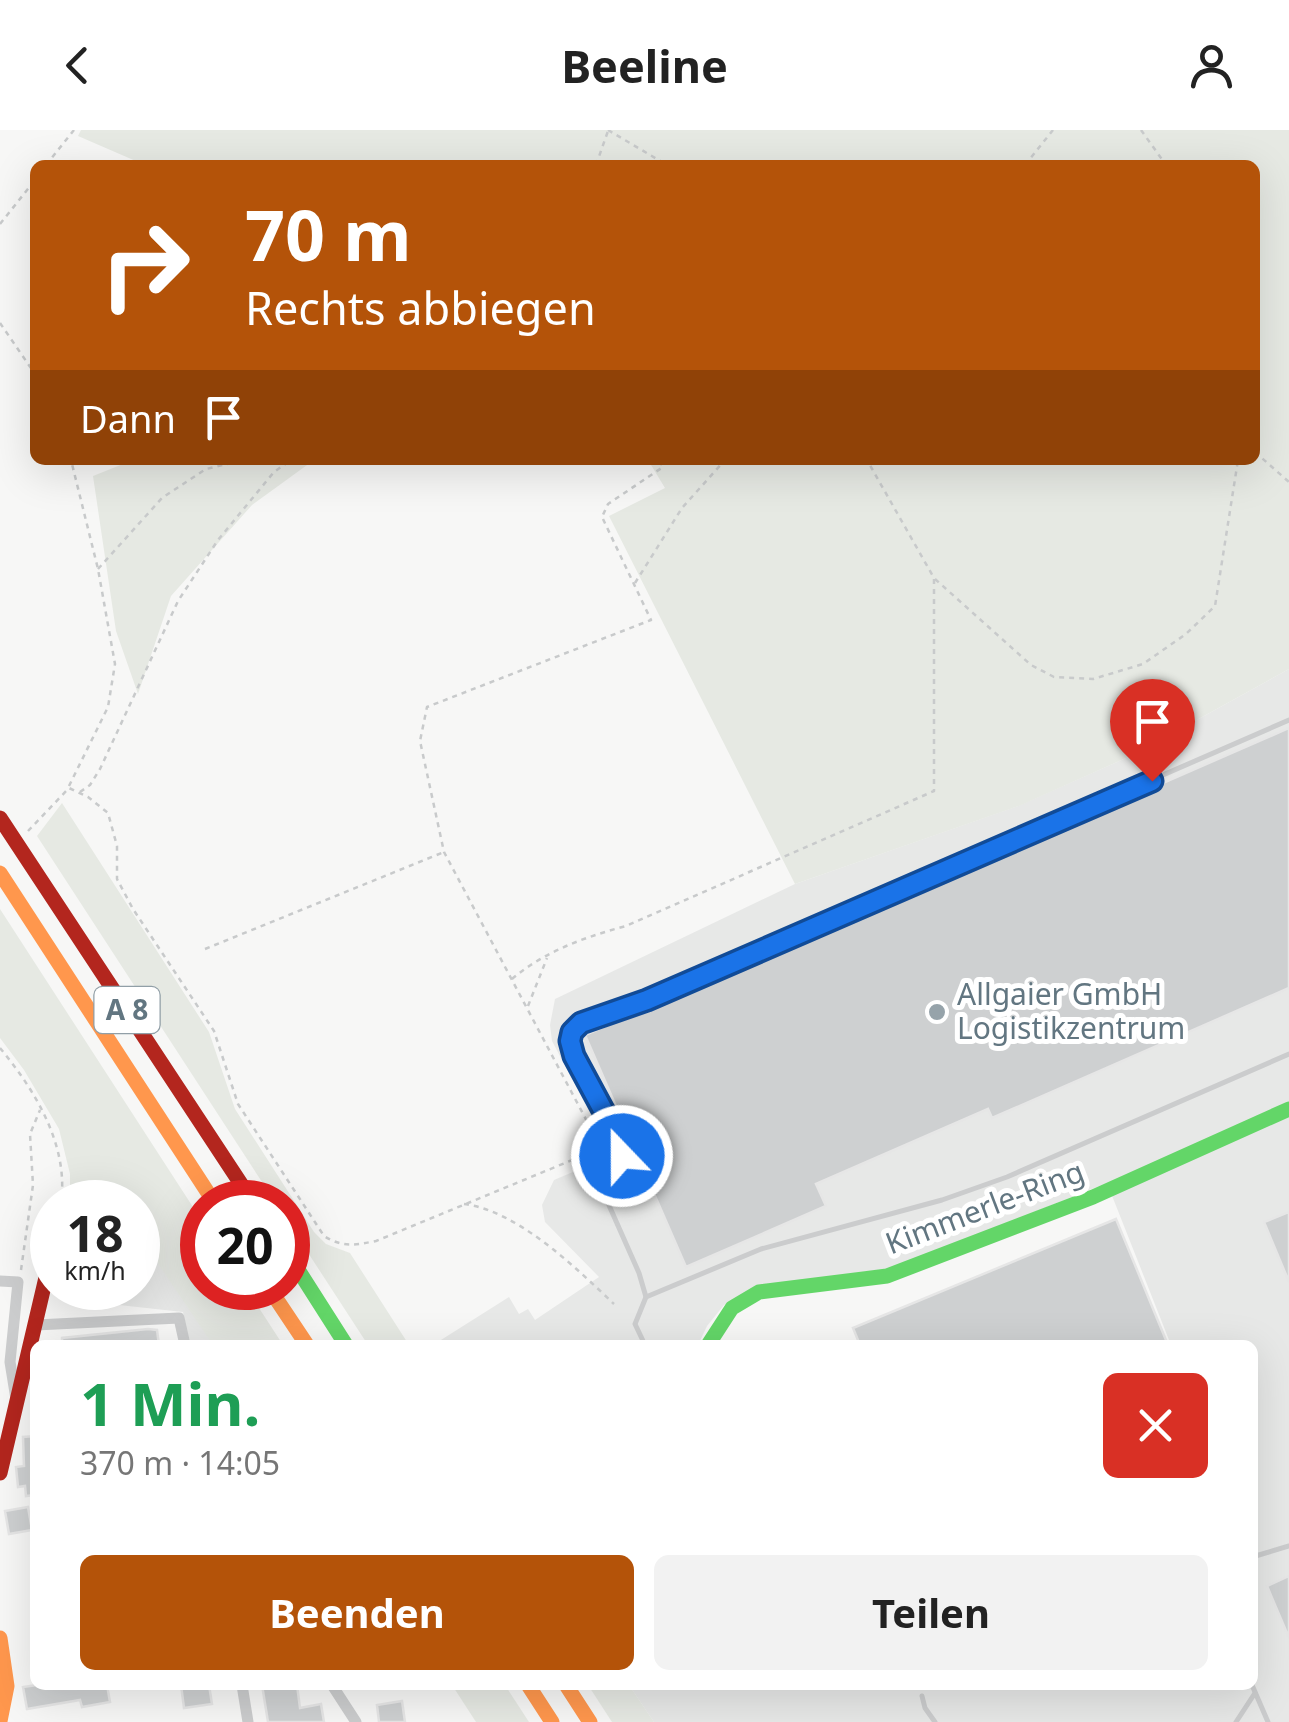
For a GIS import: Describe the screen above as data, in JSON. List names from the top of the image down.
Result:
{
  "streets": {
    "main road": ["A 8", "Kimmerle-Ring"]
  },
  "places": ["Allgaier GmbH Logistikzentrum"],
  "page": {
    "header": "Beeline",
    "turn": ["70 m", "Rechts abbiegen"],
    "then": "Dann",
    "speed": "18 km/h",
    "limit": "20",
    "heading": ["1 Min.", "370 m · 14:05"],
    "buttons": ["Beenden", "Teilen"]
  }
}
